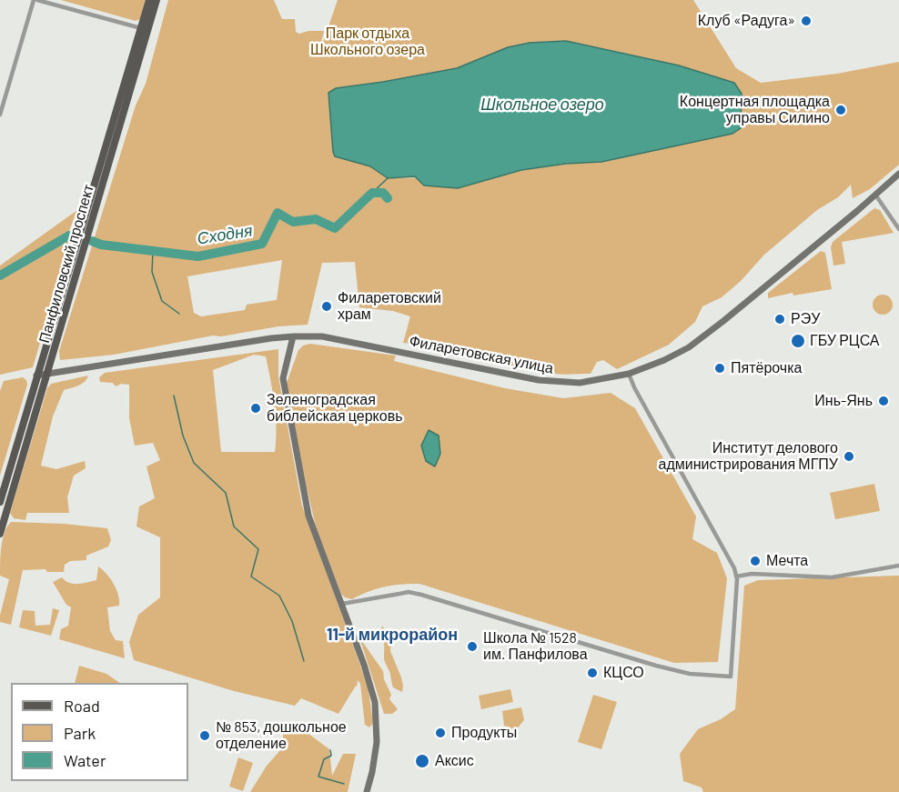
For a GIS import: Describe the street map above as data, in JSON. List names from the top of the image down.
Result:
{
  "streets": {
    "main road": ["Панфиловский проспект"],
    "street": ["Филаретовская улица"]
  },
  "crossings": [
    ["Панфиловский проспект", "Филаретовская улица"]
  ],
  "districts": ["11-й микрорайон"],
  "water": ["Школьное озеро", "Сходня"],
  "parks": ["Парк отдыха Школьного озера"],
  "places": [
    "Клуб «Радуга»",
    "Концертная площадка управы Силино",
    "Филаретовский храм",
    "РЭУ",
    "ГБУ РЦСА",
    "Пятёрочка",
    "Инь-Янь",
    "Зеленоградская библейская церковь",
    "Институт делового администрирования МГПУ",
    "Мечта",
    "Школа № 1528 им. Панфилова",
    "КЦСО",
    "Продукты",
    "№ 853, дошкольное отделение",
    "Аксис"
  ],
  "legend": ["Road", "Park", "Water"]
}
